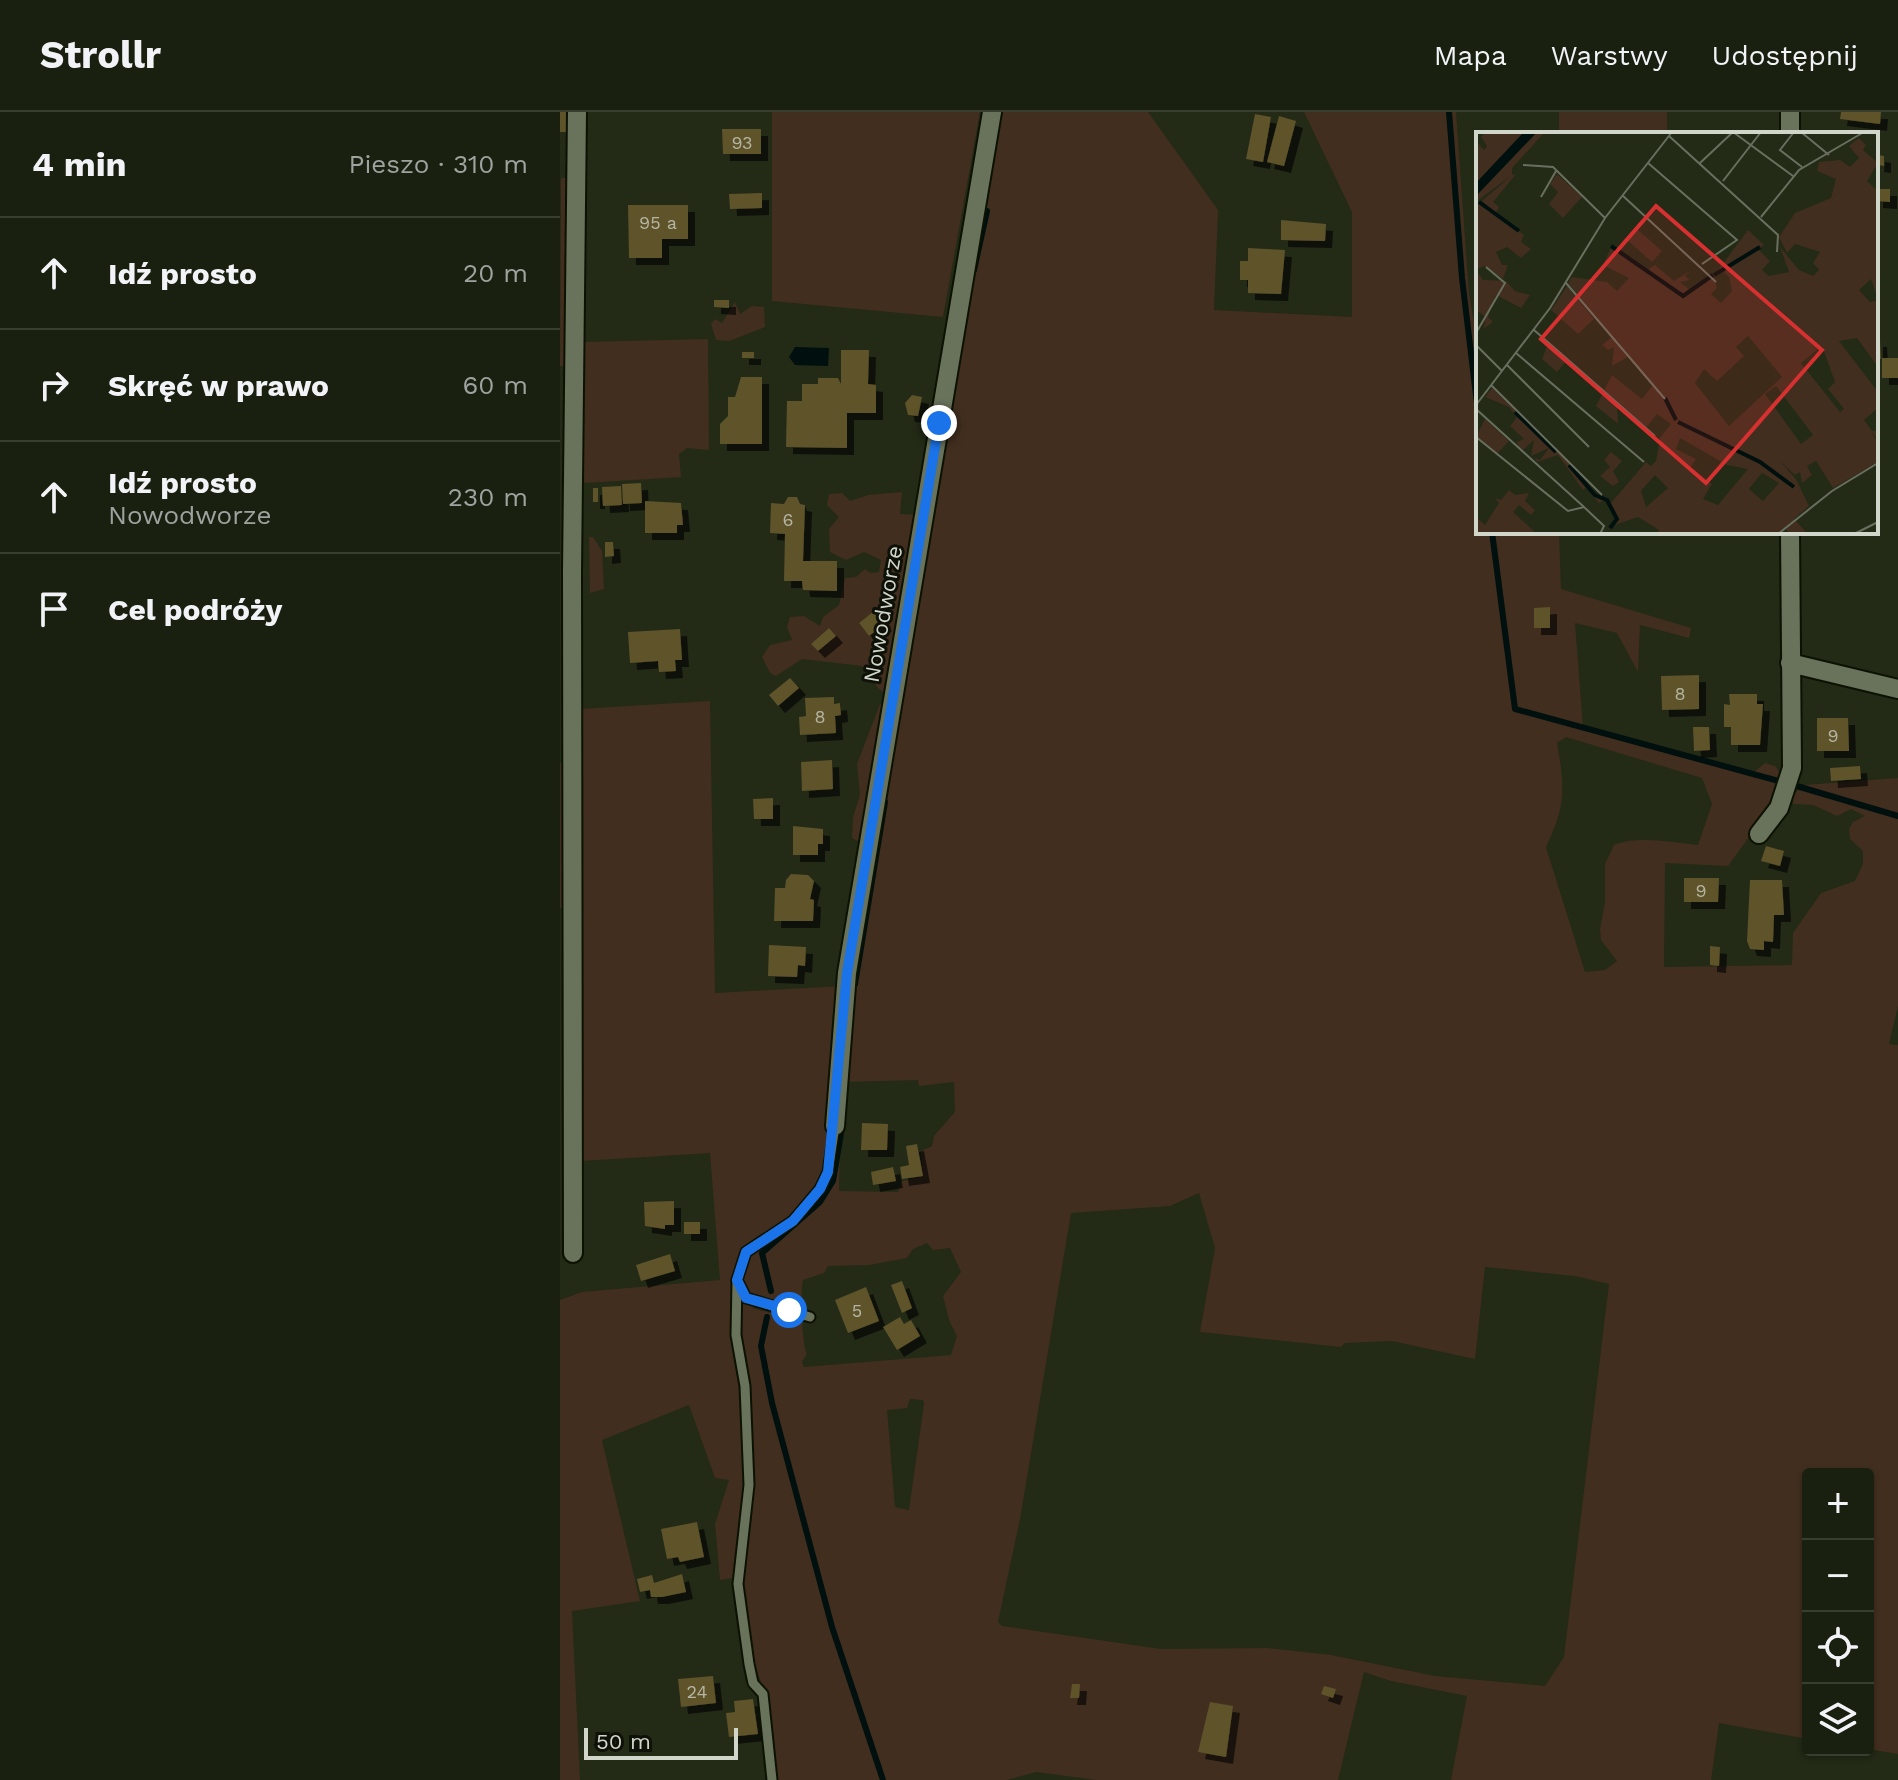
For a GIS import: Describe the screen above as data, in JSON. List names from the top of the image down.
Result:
{
  "streets": {
    "street": ["Nowodworze"]
  },
  "house_numbers": [
    "93",
    "95 a",
    "6",
    "8",
    "8",
    "9",
    "9",
    "5",
    "24"
  ],
  "scale_bar": "50 m",
  "page": {
    "header": "Strollr",
    "nav": ["Mapa", "Warstwy", "Udostępnij"],
    "heading": ["4 min", "Pieszo · 310 m"],
    "list": [
      ["Idź prosto", "20 m"],
      ["Skręć w prawo", "60 m"],
      ["Idź prosto", "Nowodworze", "230 m"],
      "Cel podróży"
    ],
    "map_buttons": ["+", "−"],
    "scale": "50 m"
  }
}
